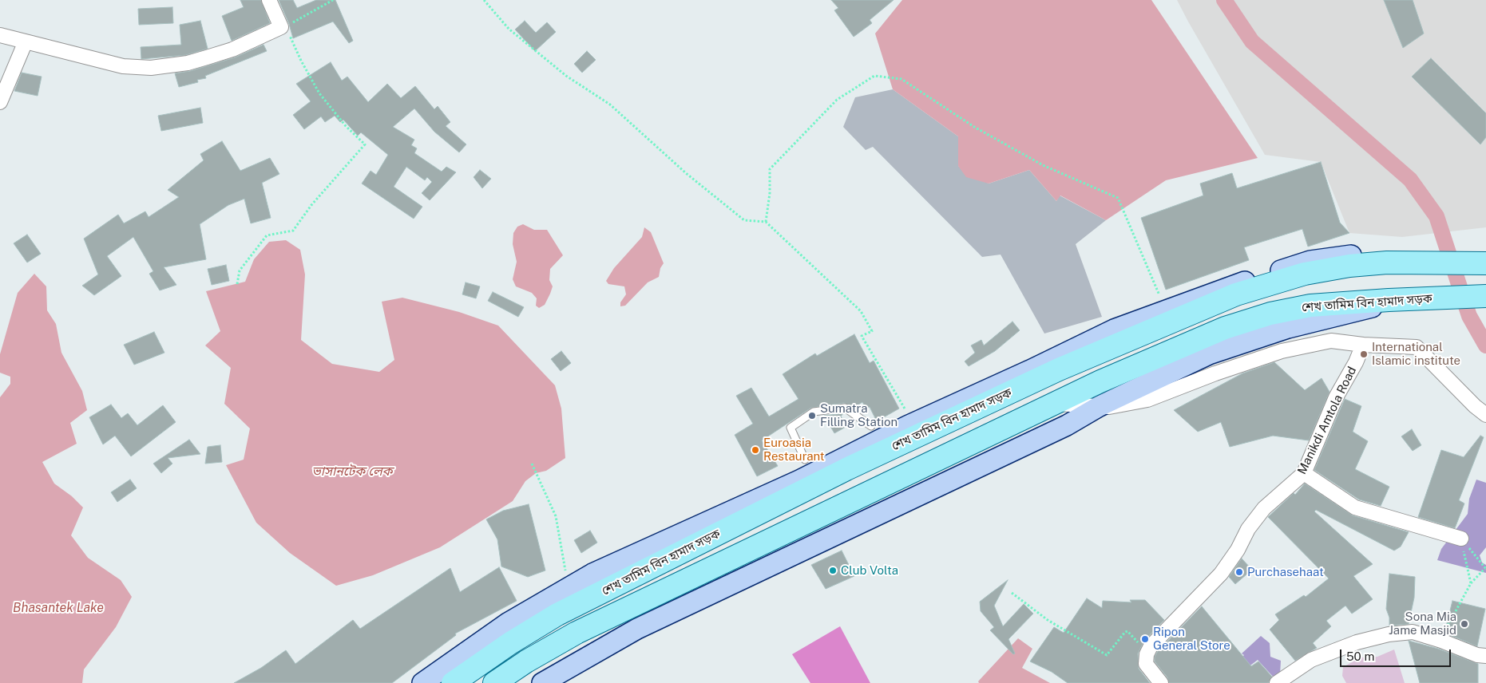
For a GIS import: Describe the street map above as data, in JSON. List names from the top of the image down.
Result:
{
  "streets": {
    "main road": ["শেখ তামিম বিন হামাদ সড়ক"],
    "street": ["Manikdi Amtola Road"]
  },
  "water": ["ভাসানটেক লেক", "Bhasantek Lake"],
  "places": [
    "International Islamic institute",
    "Sumatra Filling Station",
    "Euroasia Restaurant",
    "Club Volta",
    "Purchasehaat",
    "Sona Mia Jame Masjid",
    "Ripon General Store"
  ],
  "scale_bar": "50 m"
}
